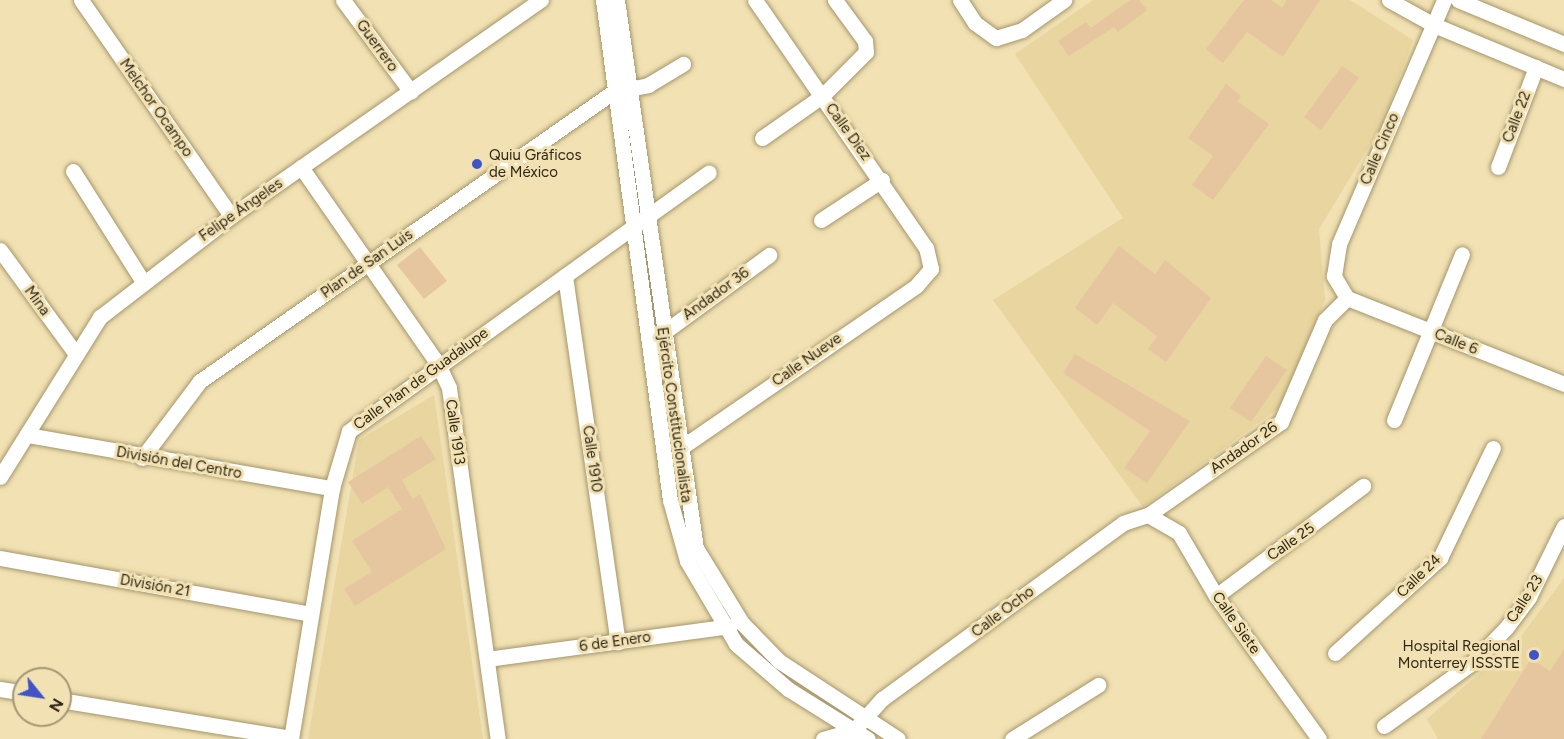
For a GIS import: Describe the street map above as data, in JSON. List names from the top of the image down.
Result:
{
  "streets": {
    "street": [
      "Guerrero",
      "Melchor Ocampo",
      "Calle 22",
      "Calle Diez",
      "Calle Cinco",
      "Felipe Ángeles",
      "Plan de San Luis",
      "Andador 36",
      "Mina",
      "Calle 6",
      "Calle Nueve",
      "Calle Plan de Guadalupe",
      "Ejército Constitucionalista",
      "Calle 1913",
      "Andador 26",
      "Calle 1910",
      "División del Centro",
      "Calle 25",
      "Calle 24",
      "División 21",
      "Calle 23",
      "Calle Ocho",
      "Calle Siete",
      "6 de Enero"
    ]
  },
  "crossings": [
    ["Guerrero", "Felipe Ángeles"],
    ["Melchor Ocampo", "Felipe Ángeles"],
    ["Calle Diez", "Calle Nueve"],
    ["Calle Cinco", "Calle 6"],
    ["Calle Cinco", "Andador 26"],
    ["Felipe Ángeles", "Mina"],
    ["Felipe Ángeles", "Calle 1913"],
    ["Felipe Ángeles", "División del Centro"],
    ["Plan de San Luis", "Ejército Constitucionalista"],
    ["Plan de San Luis", "Calle 1913"],
    ["Plan de San Luis", "División del Centro"],
    ["Andador 36", "Ejército Constitucionalista"],
    ["Calle 6", "Andador 26"],
    ["Calle Nueve", "Ejército Constitucionalista"],
    ["Calle Plan de Guadalupe", "Ejército Constitucionalista"],
    ["Calle Plan de Guadalupe", "Calle 1913"],
    ["Calle Plan de Guadalupe", "Calle 1910"],
    ["Calle Plan de Guadalupe", "División del Centro"],
    ["Calle Plan de Guadalupe", "División 21"],
    ["Ejército Constitucionalista", "Calle Ocho"],
    ["Ejército Constitucionalista", "6 de Enero"],
    ["Calle 1913", "6 de Enero"],
    ["Andador 26", "Calle Ocho"],
    ["Andador 26", "Calle Siete"],
    ["Calle 1910", "6 de Enero"],
    ["Calle 25", "Calle Siete"],
    ["Calle Ocho", "Calle Siete"]
  ],
  "places": ["Quiu Gráficos de México", "Hospital Regional Monterrey ISSSTE"],
  "north": "bottom right"
}
